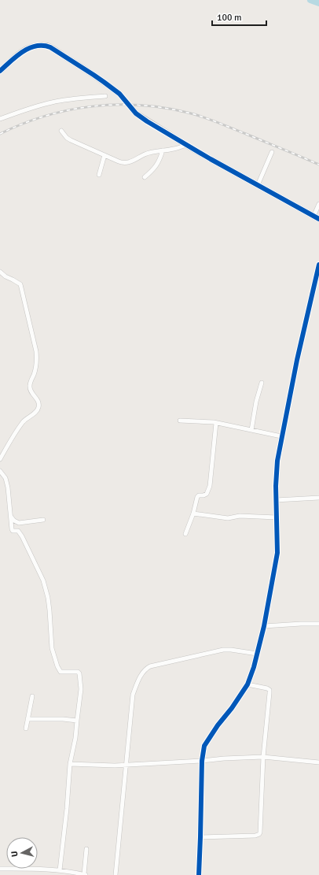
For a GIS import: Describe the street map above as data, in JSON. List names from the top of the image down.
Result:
{
  "scale_bar": "100 m",
  "north": "left"
}
